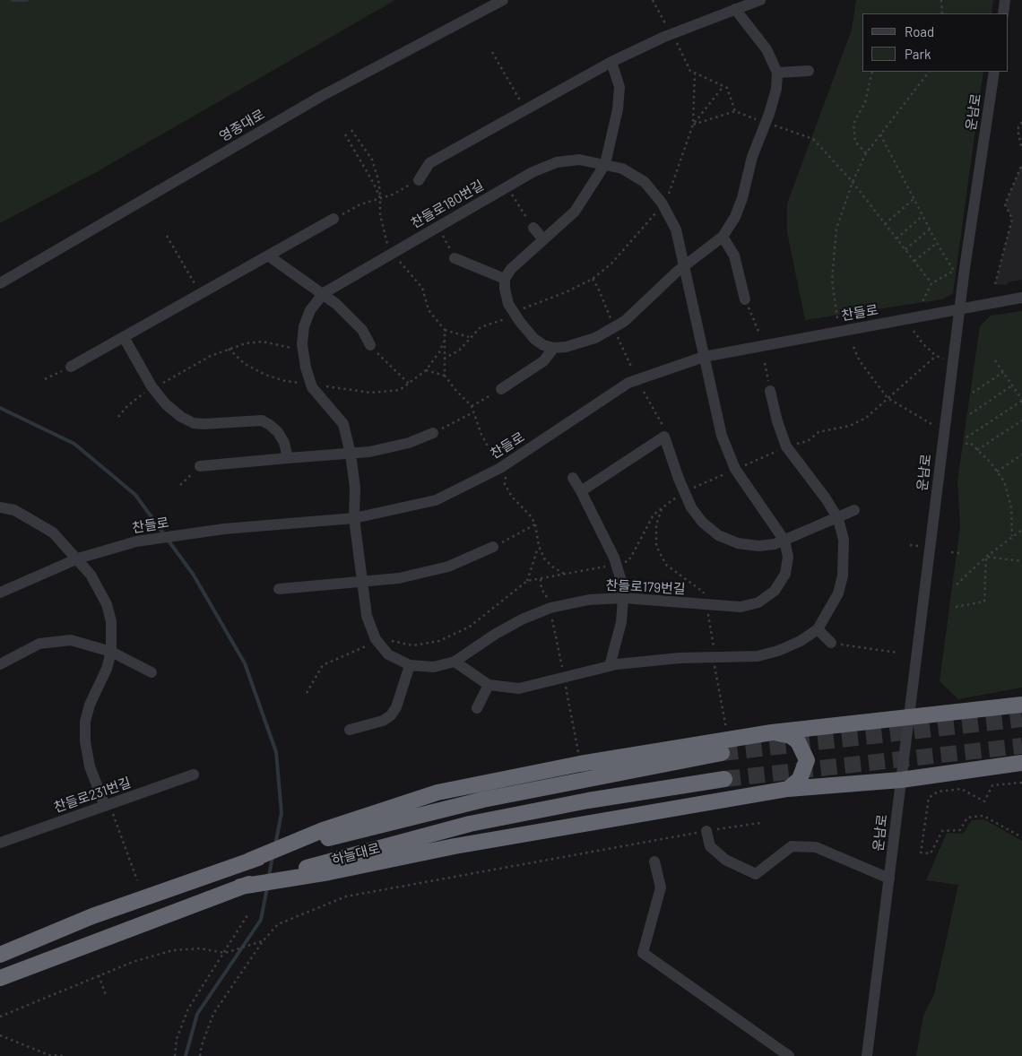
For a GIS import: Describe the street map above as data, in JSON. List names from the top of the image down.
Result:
{
  "streets": {
    "highway": ["하늘대로"],
    "street": [
      "운남로",
      "영종대로",
      "찬들로180번길",
      "찬들로",
      "찬들로179번길",
      "찬들로231번길"
    ]
  },
  "crossings": [
    ["운남로", "찬들로"],
    ["찬들로180번길", "찬들로"],
    ["찬들로180번길", "찬들로179번길"],
    ["찬들로", "찬들로179번길"]
  ],
  "legend": ["Road", "Park"]
}
